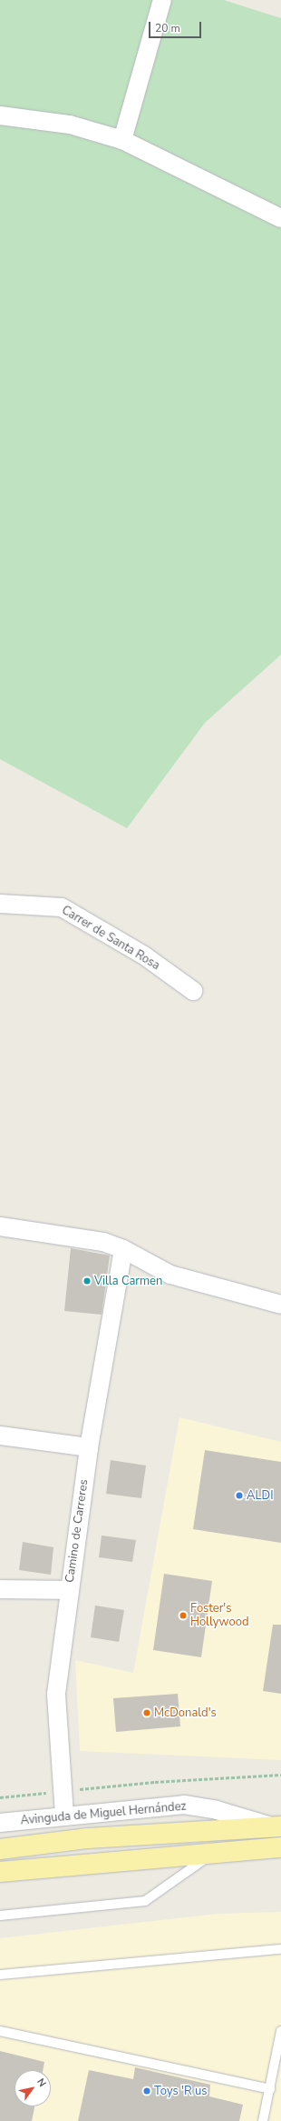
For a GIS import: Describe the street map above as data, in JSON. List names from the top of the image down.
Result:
{
  "streets": {
    "street": ["Carrer de Santa Rosa", "Camino de Carreres", "Avinguda de Miguel Hernández"]
  },
  "crossings": [
    ["Camino de Carreres", "Avinguda de Miguel Hernández"]
  ],
  "places": [
    "Villa Carmen",
    "ALDI",
    "Foster's Hollywood",
    "McDonald's",
    "Toys 'R us"
  ],
  "scale_bar": "20 m",
  "north": "top right"
}
